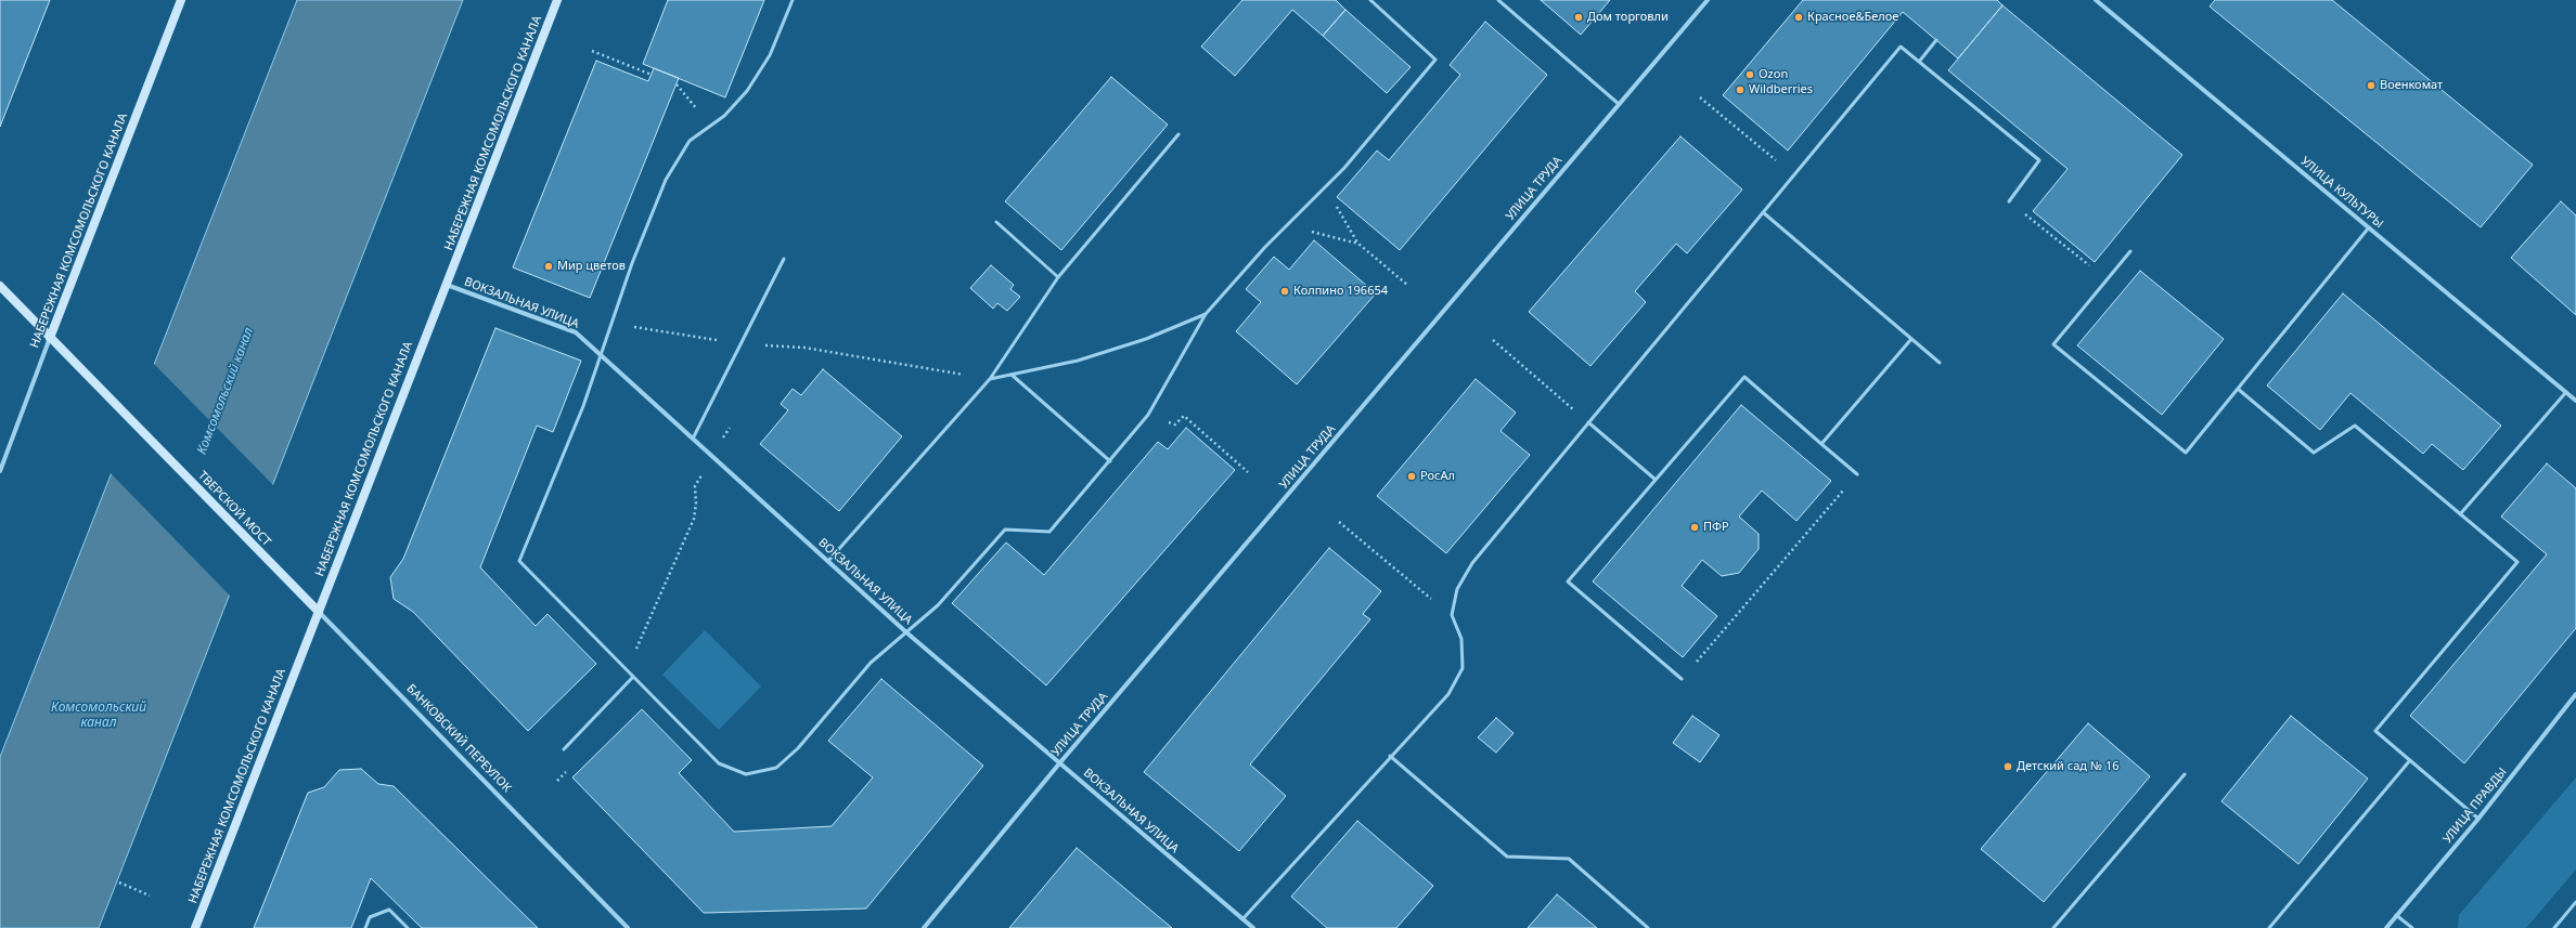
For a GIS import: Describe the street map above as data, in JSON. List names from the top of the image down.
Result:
{
  "streets": {
    "street": [
      "НАБЕРЕЖНАЯ КОМСОМОЛЬСКОГО КАНАЛА",
      "УЛИЦА ТРУДА",
      "УЛИЦА КУЛЬТУРЫ",
      "ВОКЗАЛЬНАЯ УЛИЦА",
      "ТВЕРСКОЙ МОСТ",
      "БАНКОВСКИЙ ПЕРЕУЛОК",
      "УЛИЦА ПРАВДЫ"
    ]
  },
  "crossings": [
    ["НАБЕРЕЖНАЯ КОМСОМОЛЬСКОГО КАНАЛА", "ВОКЗАЛЬНАЯ УЛИЦА"],
    ["НАБЕРЕЖНАЯ КОМСОМОЛЬСКОГО КАНАЛА", "ТВЕРСКОЙ МОСТ"],
    ["НАБЕРЕЖНАЯ КОМСОМОЛЬСКОГО КАНАЛА", "БАНКОВСКИЙ ПЕРЕУЛОК"],
    ["УЛИЦА ТРУДА", "ВОКЗАЛЬНАЯ УЛИЦА"],
    ["ТВЕРСКОЙ МОСТ", "БАНКОВСКИЙ ПЕРЕУЛОК"]
  ],
  "water": ["Комсомольский канал"],
  "places": [
    "Дом торговли",
    "Красное&Белое",
    "Ozon",
    "Военкомат",
    "Wildberries",
    "Мир цветов",
    "Колпино 196654",
    "РосАл",
    "ПФР",
    "Детский сад № 16"
  ]
}
